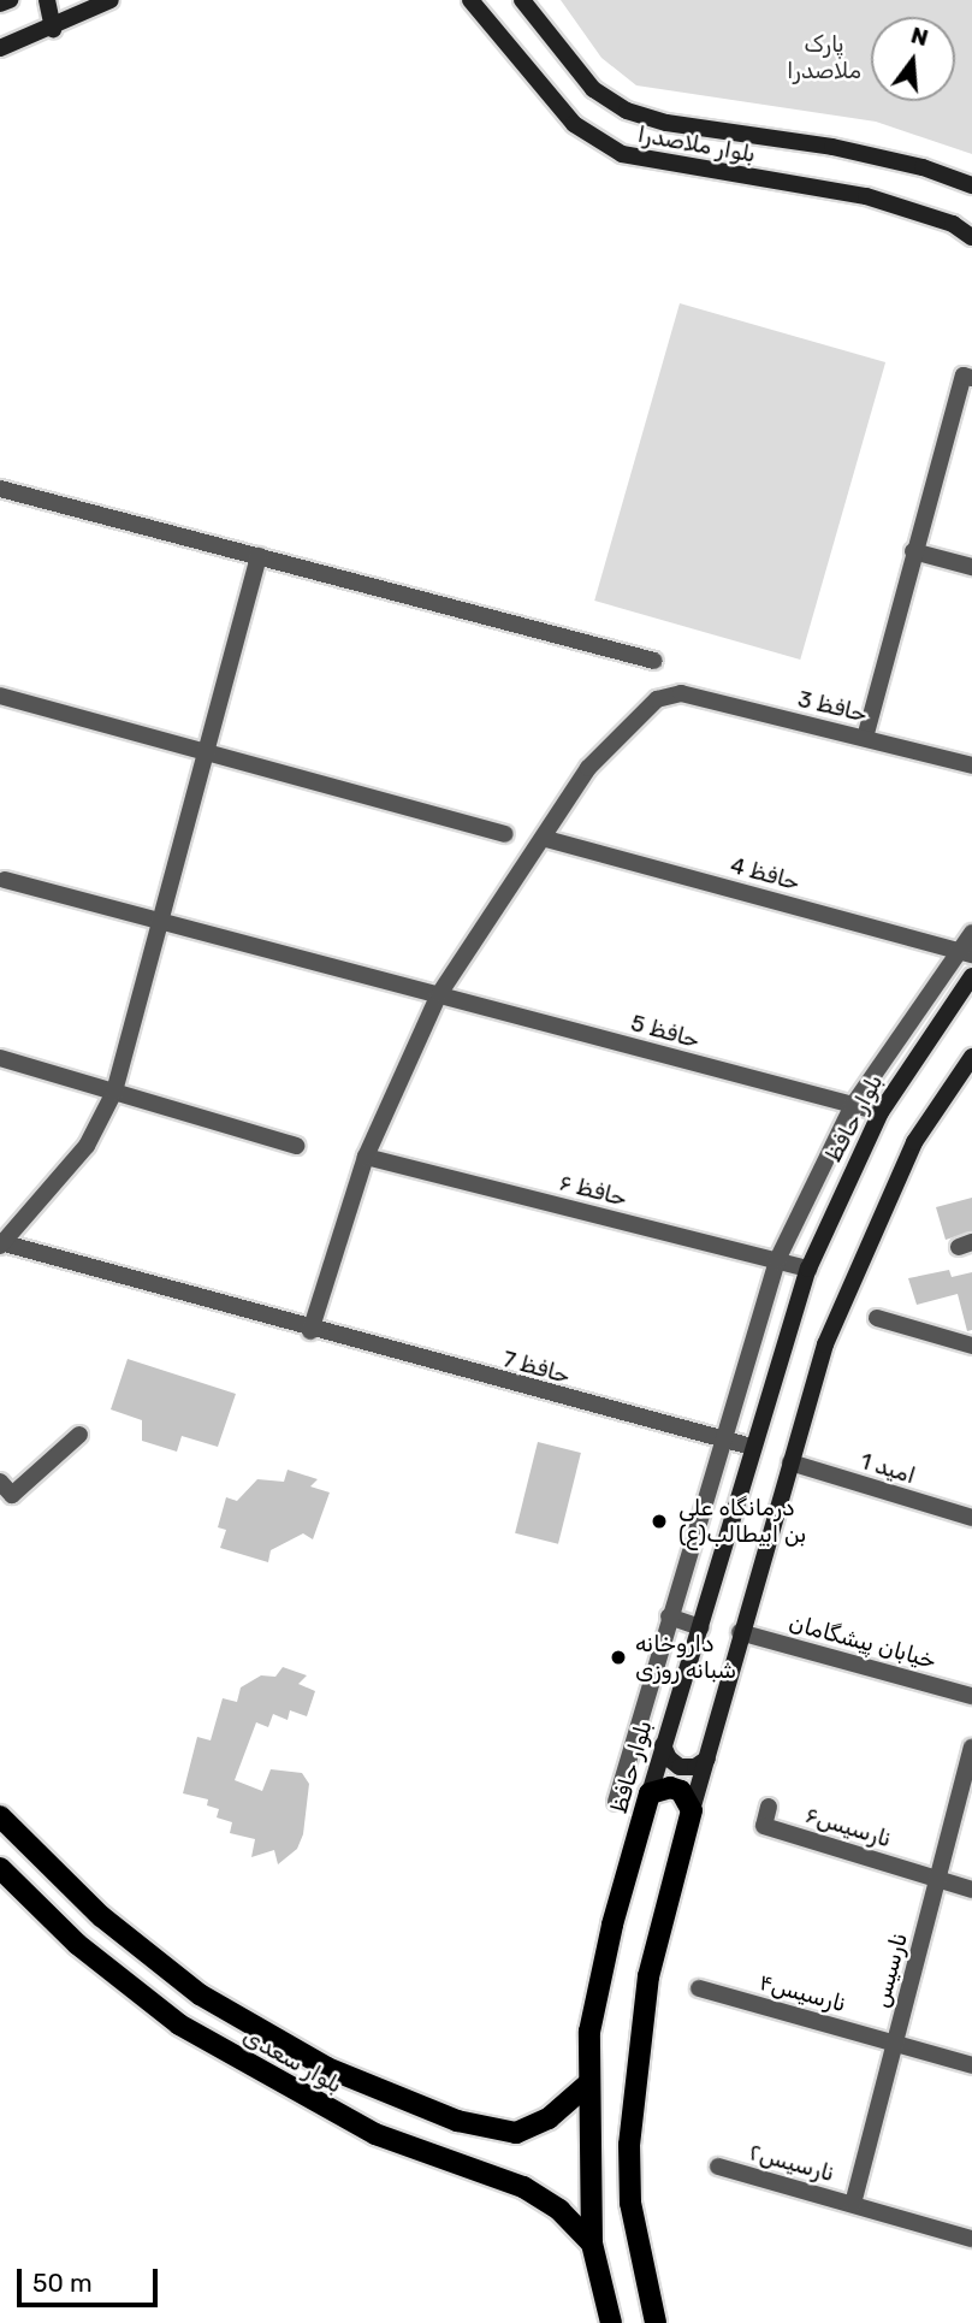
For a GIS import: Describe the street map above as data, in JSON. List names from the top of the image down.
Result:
{
  "streets": {
    "main road": ["بلوار ملاصدرا", "بلوار حافظ", "بلوار سعدی"],
    "street": [
      "حافظ 3",
      "حافظ 4",
      "حافظ 5",
      "حافظ ۶",
      "حافظ 7",
      "امید 1",
      "خیابان پیشگامان",
      "نارسیس۶",
      "نارسیس",
      "نارسیس۴",
      "نارسیس۲"
    ]
  },
  "crossings": [
    ["حافظ 3", "حافظ 4"],
    ["حافظ 5", "بلوار حافظ"],
    ["بلوار حافظ", "حافظ ۶"],
    ["بلوار حافظ", "حافظ 7"],
    ["بلوار حافظ", "بلوار سعدی"],
    ["نارسیس۶", "نارسیس"],
    ["نارسیس", "نارسیس۴"],
    ["نارسیس", "نارسیس۲"]
  ],
  "parks": ["پارک ملاصدرا"],
  "places": ["درمانگاه علی بن ابیطالب(ع)", "داروخانه شبانه روزی"],
  "scale_bar": "50 m",
  "north": "top"
}
